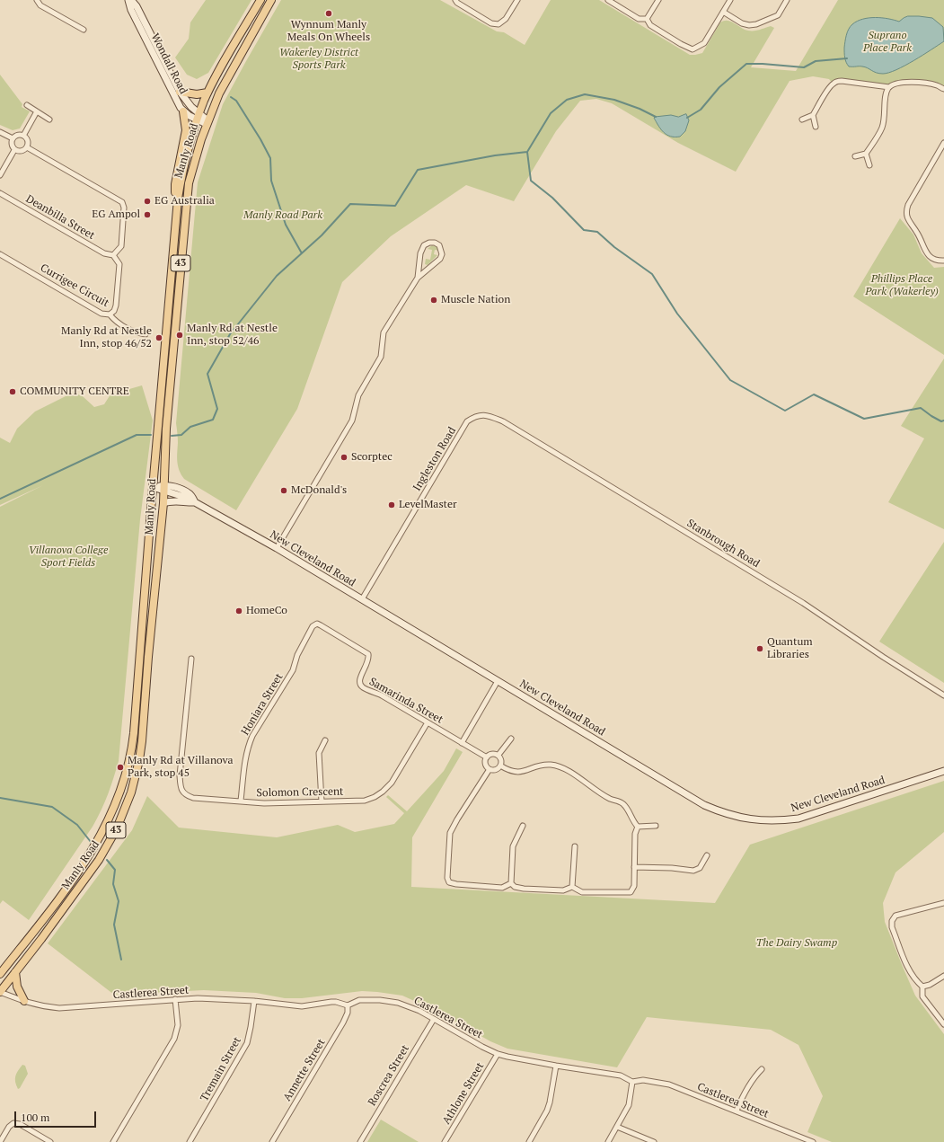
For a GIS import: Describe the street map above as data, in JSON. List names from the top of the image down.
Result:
{
  "streets": {
    "main road": ["Manly Road", "43"],
    "street": [
      "Wondall Road",
      "Deanbilla Street",
      "Currigee Circuit",
      "Ingleston Road",
      "Stanbrough Road",
      "New Cleveland Road",
      "Samarinda Street",
      "Honiara Street",
      "Solomon Crescent",
      "Castlerea Street",
      "Tremain Street",
      "Annette Street",
      "Roscrea Street",
      "Athlone Street"
    ]
  },
  "crossings": [
    ["Wondall Road", "Manly Road"],
    ["Manly Road", "New Cleveland Road"],
    ["Manly Road", "Castlerea Street"],
    ["Deanbilla Street", "Currigee Circuit"],
    ["Ingleston Road", "Stanbrough Road"],
    ["Ingleston Road", "New Cleveland Road"],
    ["Samarinda Street", "Honiara Street"],
    ["Samarinda Street", "Solomon Crescent"],
    ["Honiara Street", "Solomon Crescent"],
    ["Castlerea Street", "Tremain Street"],
    ["Castlerea Street", "Annette Street"],
    ["Castlerea Street", "Roscrea Street"],
    ["Castlerea Street", "Athlone Street"]
  ],
  "parks": [
    "Suprano Place Park",
    "Wakerley District Sports Park",
    "Manly Road Park",
    "Phillips Place Park (Wakerley)",
    "Villanova College Sport Fields",
    "The Dairy Swamp"
  ],
  "places": [
    "Wynnum Manly Meals On Wheels",
    "EG Australia",
    "EG Ampol",
    "Muscle Nation",
    "Manly Rd at Nestle Inn, stop 52/46",
    "Manly Rd at Nestle Inn, stop 46/52",
    "COMMUNITY CENTRE",
    "Scorptec",
    "McDonald's",
    "LevelMaster",
    "HomeCo",
    "Quantum Libraries",
    "Manly Rd at Villanova Park, stop 45"
  ],
  "scale_bar": "100 m"
}
